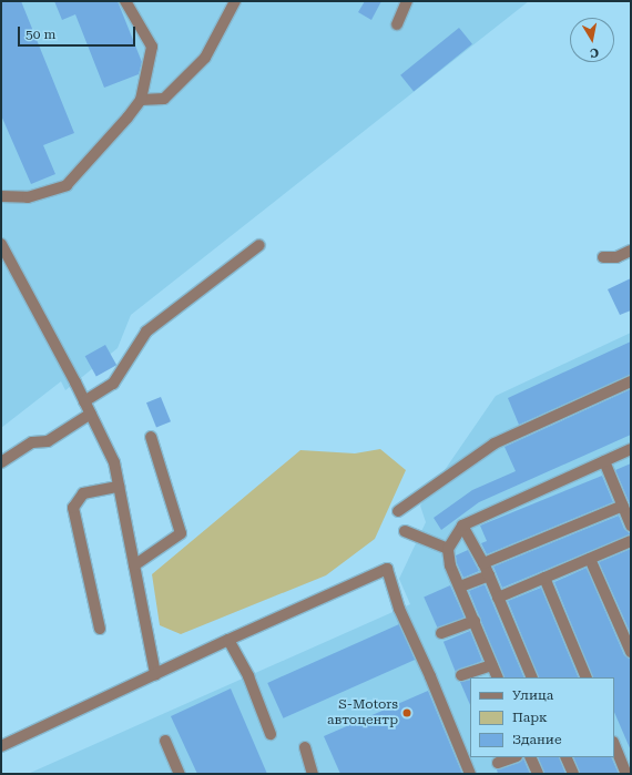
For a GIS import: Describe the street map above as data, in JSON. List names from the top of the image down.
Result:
{
  "places": ["S-Motors автоцентр"],
  "legend": ["Улица", "Парк", "Здание"],
  "scale_bar": "50 m",
  "north": "bottom"
}
